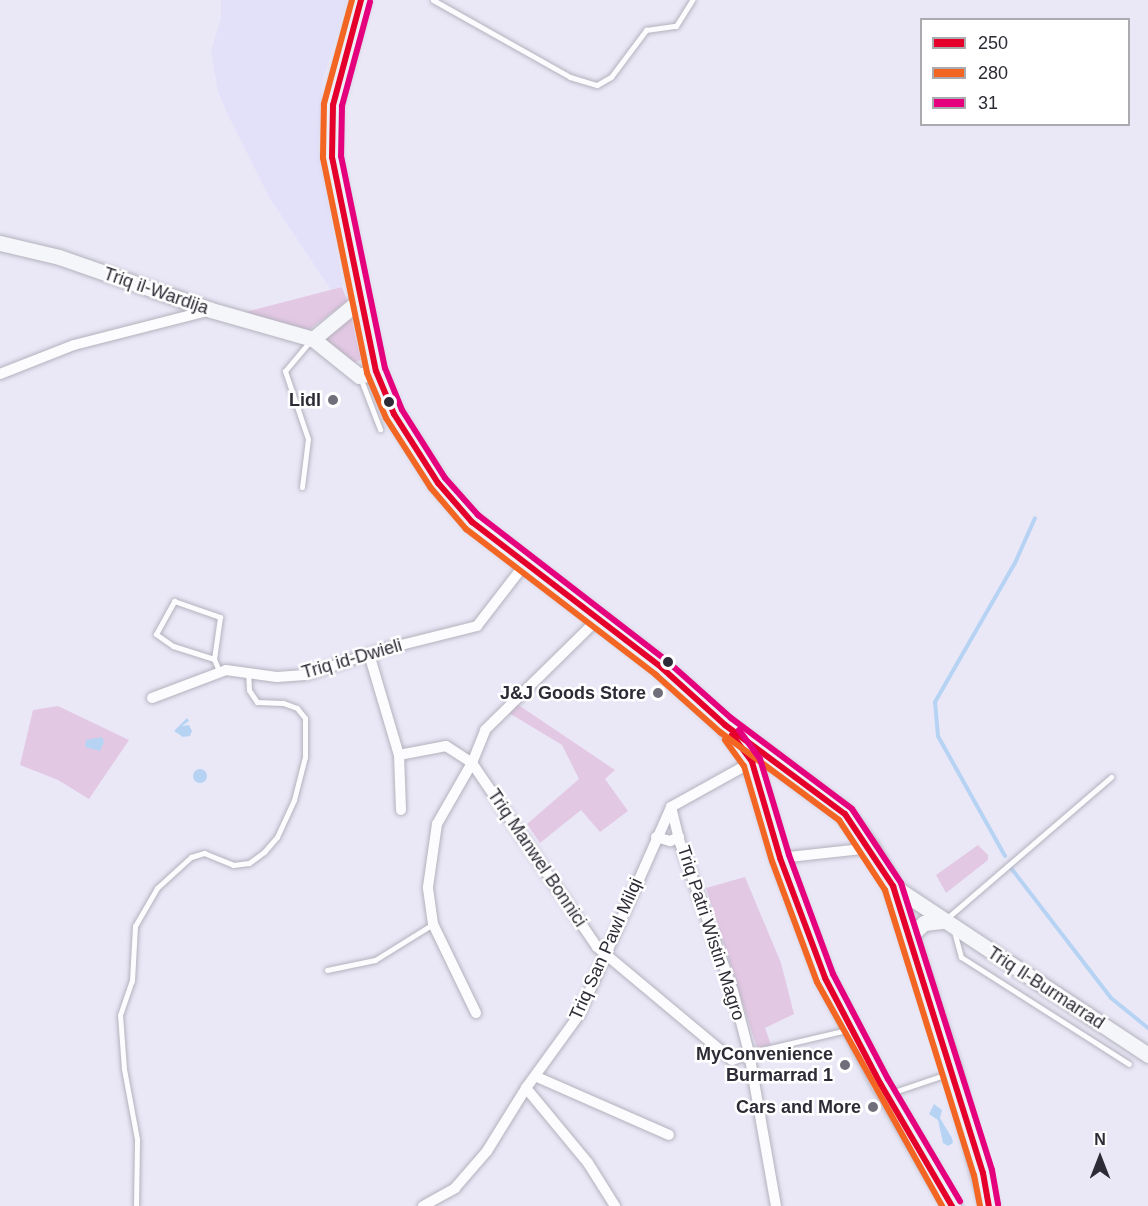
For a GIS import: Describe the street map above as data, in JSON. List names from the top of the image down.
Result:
{
  "streets": {
    "street": [
      "Triq il-Wardija",
      "Triq id-Dwieli",
      "Triq Manwel Bonnici",
      "Triq Patri Wistin Magro",
      "Triq San Pawl Milqi",
      "Triq Il-Burmarrad"
    ]
  },
  "crossings": [
    ["Triq Manwel Bonnici", "Triq Patri Wistin Magro"],
    ["Triq Manwel Bonnici", "Triq San Pawl Milqi"],
    ["Triq Patri Wistin Magro", "Triq San Pawl Milqi"]
  ],
  "places": [
    "Lidl",
    "J&J Goods Store",
    "MyConvenience Burmarrad 1",
    "Cars and More"
  ],
  "lines": ["transit line 250", "transit line 280", "transit line 31"],
  "legend": ["250", "280", "31"],
  "north": "top"
}
